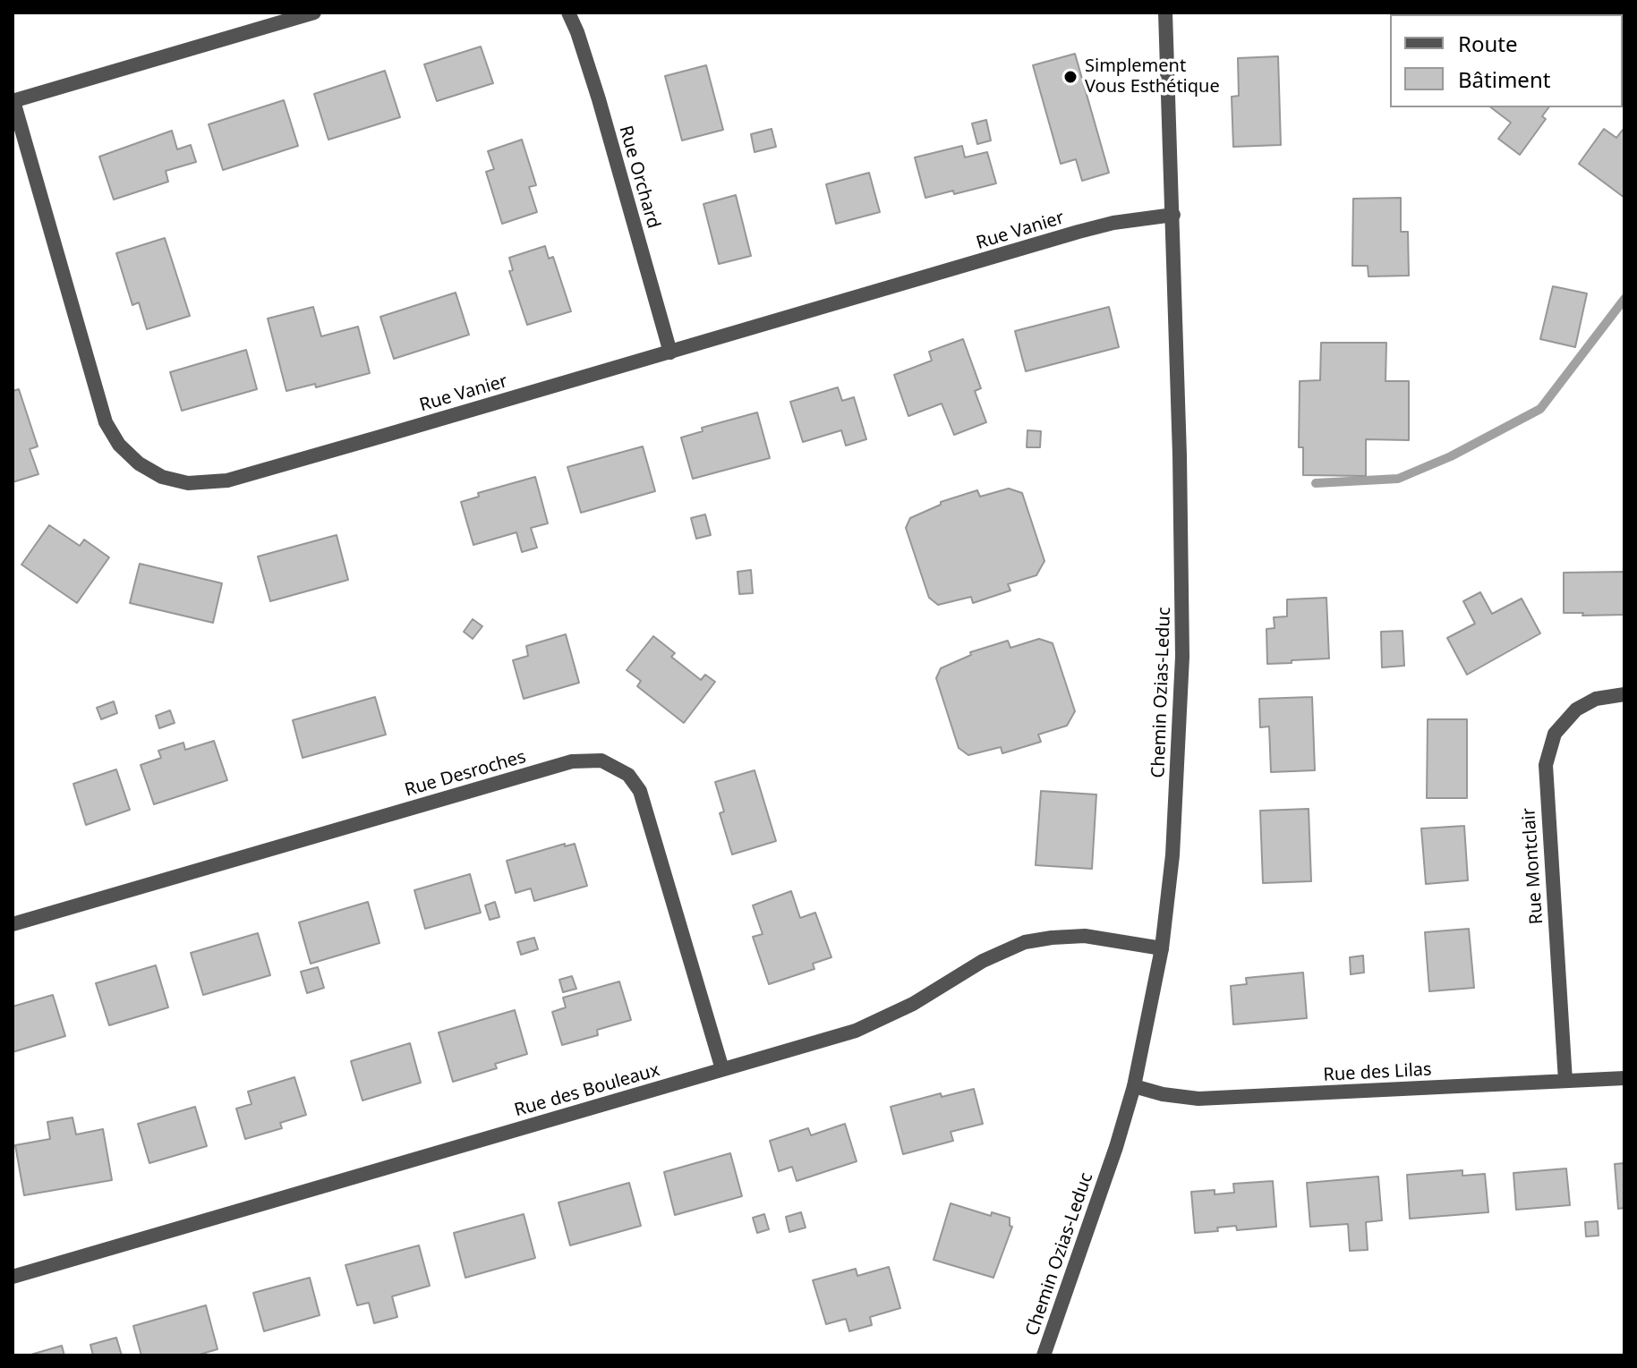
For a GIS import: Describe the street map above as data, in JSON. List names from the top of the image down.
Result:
{
  "streets": {
    "street": [
      "Rue Orchard",
      "Rue Vanier",
      "Chemin Ozias-Leduc",
      "Rue Desroches",
      "Rue Montclair",
      "Rue des Lilas",
      "Rue des Bouleaux"
    ]
  },
  "crossings": [
    ["Rue Orchard", "Rue Vanier"],
    ["Rue Vanier", "Chemin Ozias-Leduc"],
    ["Chemin Ozias-Leduc", "Rue des Lilas"],
    ["Chemin Ozias-Leduc", "Rue des Bouleaux"],
    ["Rue Desroches", "Rue des Bouleaux"],
    ["Rue Montclair", "Rue des Lilas"]
  ],
  "places": ["Simplement Vous Esthétique"],
  "legend": ["Route", "Bâtiment"]
}
